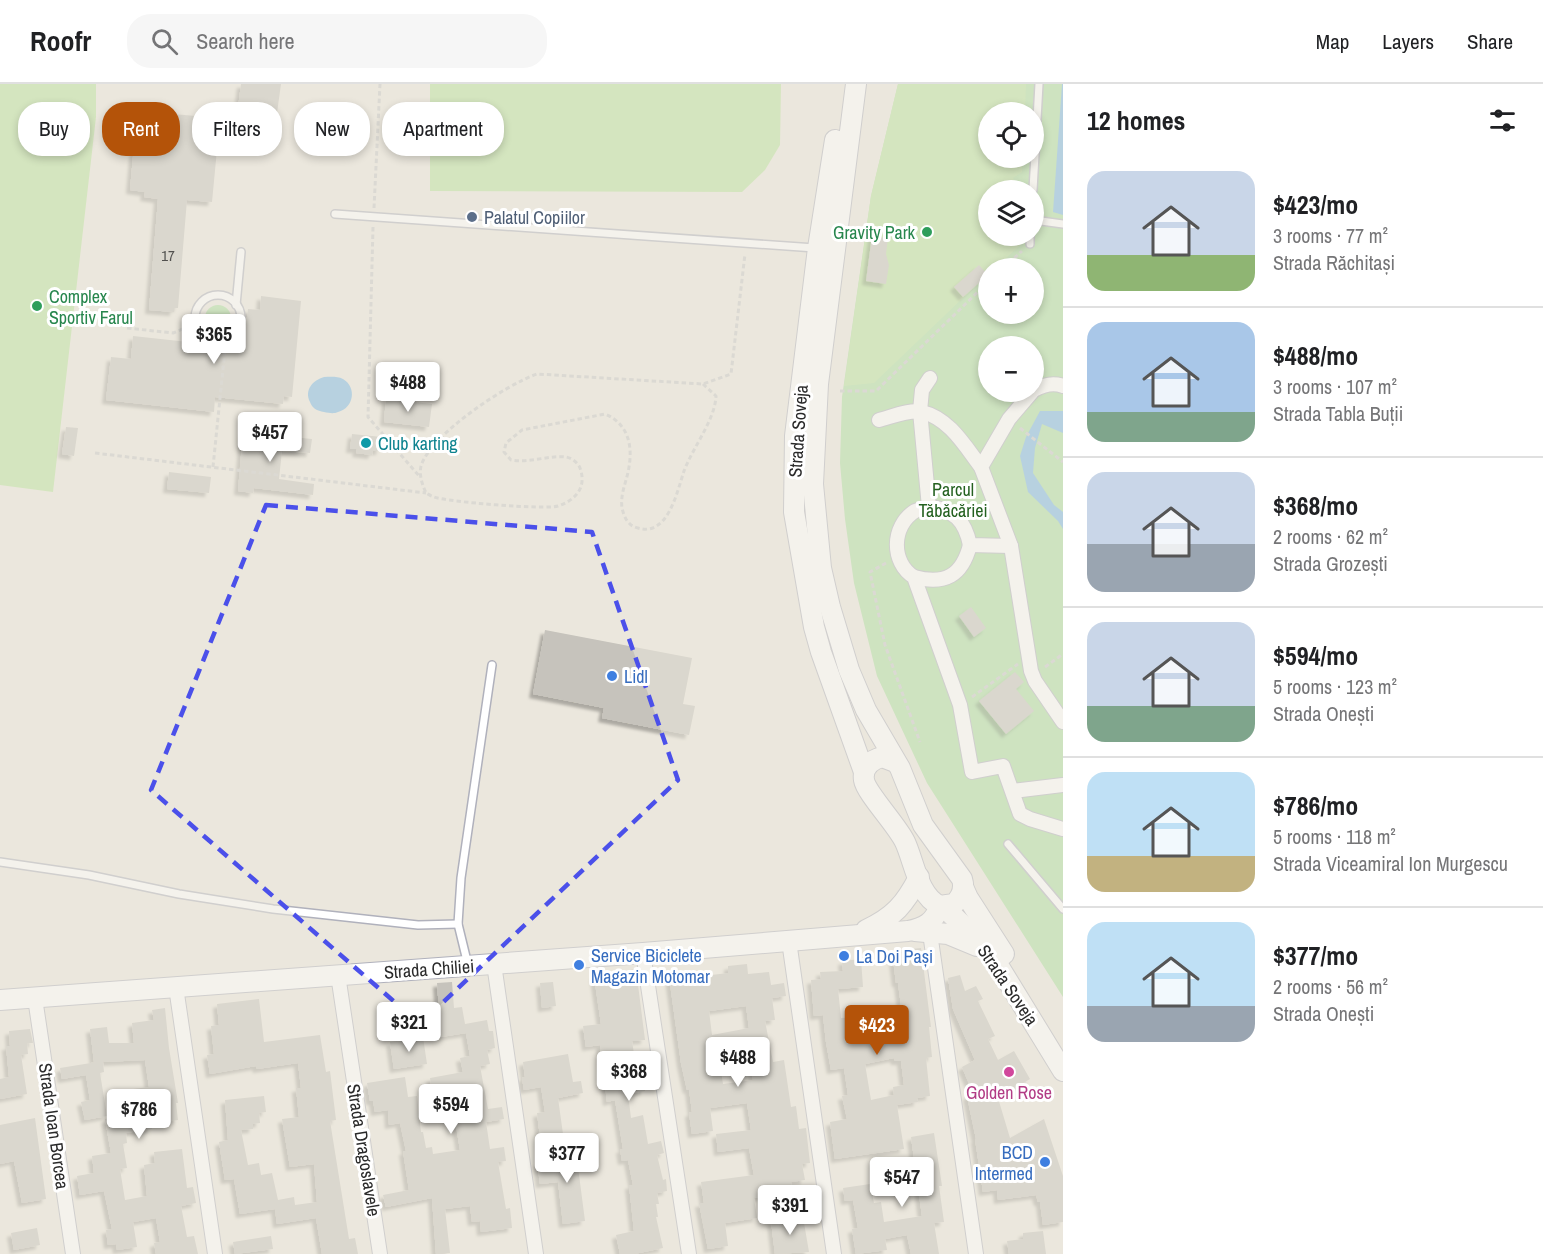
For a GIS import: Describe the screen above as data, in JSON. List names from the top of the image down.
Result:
{
  "streets": {
    "main road": ["Strada Soveja", "Strada Chiliei"],
    "street": ["Strada Ioan Borcea", "Strada Dragoslavele"]
  },
  "crossings": [
    ["Strada Soveja", "Strada Chiliei"],
    ["Strada Chiliei", "Strada Ioan Borcea"],
    ["Strada Chiliei", "Strada Dragoslavele"]
  ],
  "parks": ["Parcul Tăbăcăriei"],
  "places": [
    "Palatul Copiilor",
    "Gravity Park",
    "Complex Sportiv Farul",
    "Club karting",
    "Lidl",
    "La Doi Pași",
    "Service Biciclete Magazin Motomar",
    "Golden Rose",
    "BCD Intermed"
  ],
  "house_numbers": ["17"],
  "page": {
    "header": "Roofr",
    "search": "Search here",
    "nav": ["Map", "Layers", "Share"],
    "heading": "12 homes",
    "map_buttons": ["+", "−"],
    "chip": [
      "Buy",
      "Rent",
      "Filters",
      "New",
      "Apartment"
    ],
    "list": [
      {
        "name": "$423/mo",
        "note": "3 rooms · 77 m² · Strada Răchitași"
      },
      {
        "name": "$488/mo",
        "note": "3 rooms · 107 m² · Strada Tabla Buții"
      },
      {
        "name": "$368/mo",
        "note": "2 rooms · 62 m² · Strada Grozești"
      },
      {
        "name": "$594/mo",
        "note": "5 rooms · 123 m² · Strada Onești"
      },
      {
        "name": "$786/mo",
        "note": "5 rooms · 118 m² · Strada Viceamiral Ion Murgescu"
      },
      {
        "name": "$377/mo",
        "note": "2 rooms · 56 m² · Strada Onești"
      }
    ],
    "price": [
      "$365",
      "$488",
      "$457",
      "$321",
      "$423",
      "$488",
      "$368",
      "$594",
      "$786",
      "$377",
      "$547",
      "$391"
    ]
  }
}
